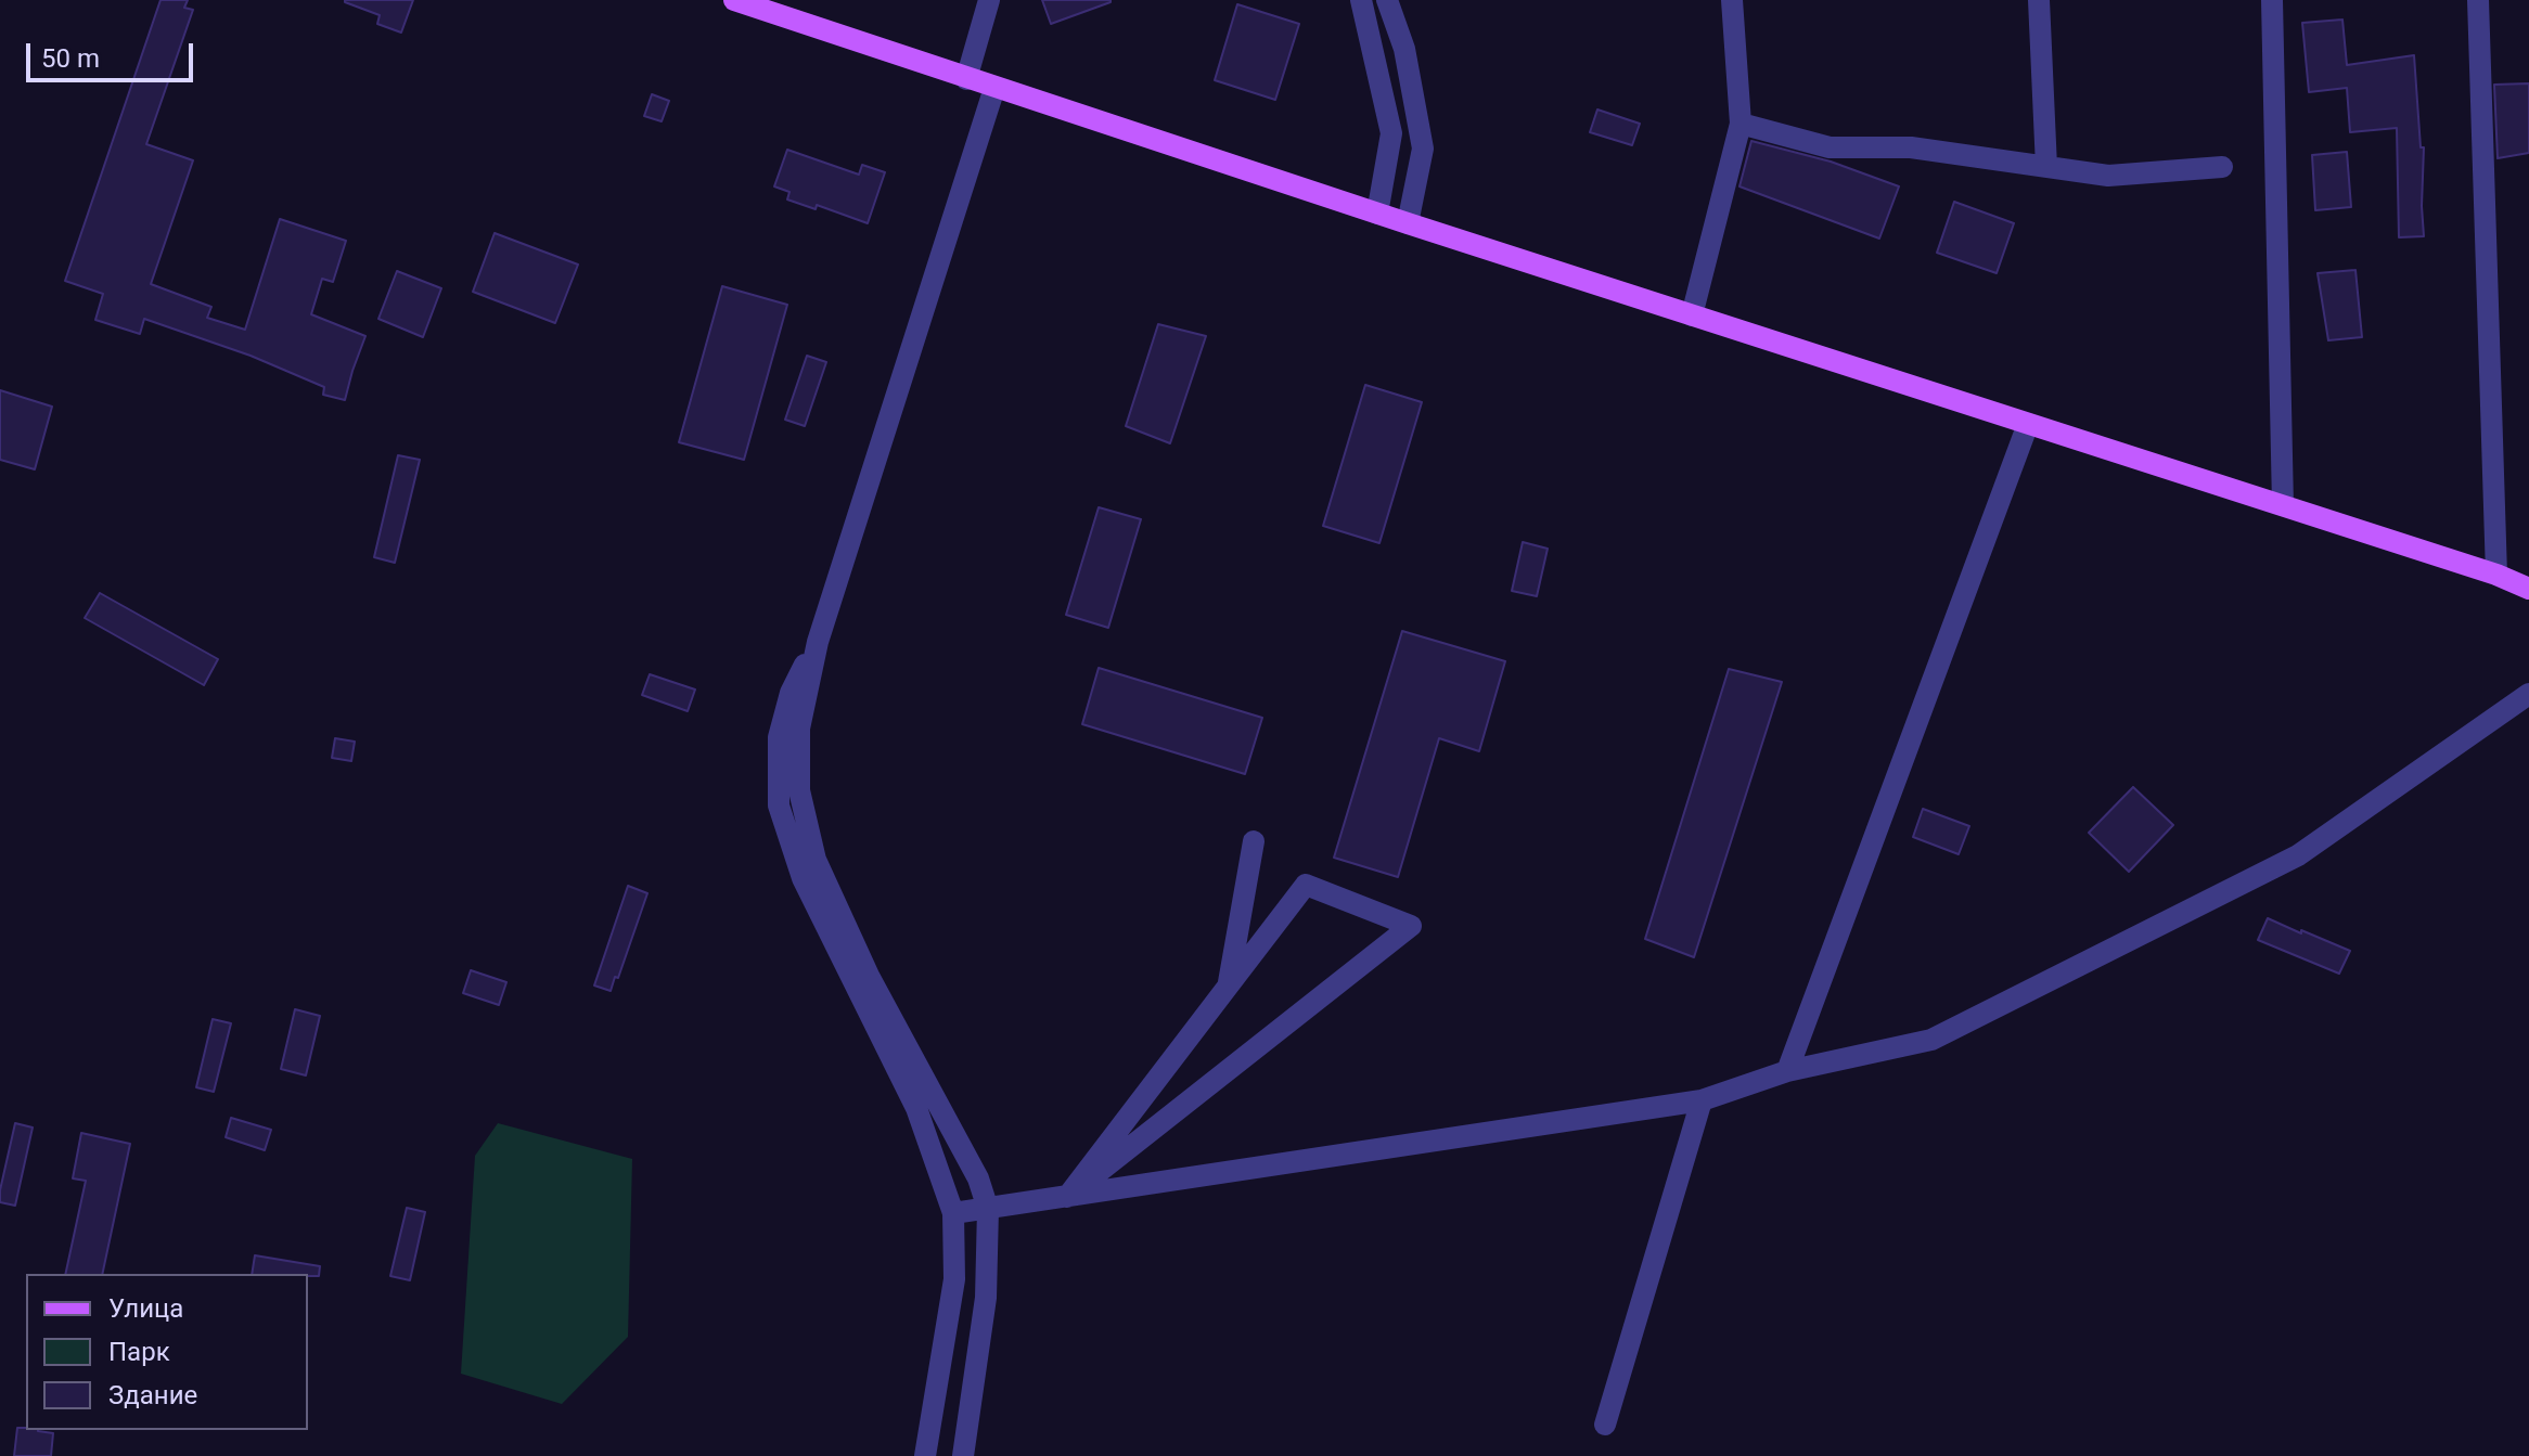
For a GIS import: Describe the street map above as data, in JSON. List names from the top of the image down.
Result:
{
  "legend": ["Улица", "Парк", "Здание"],
  "scale_bar": "50 m"
}
